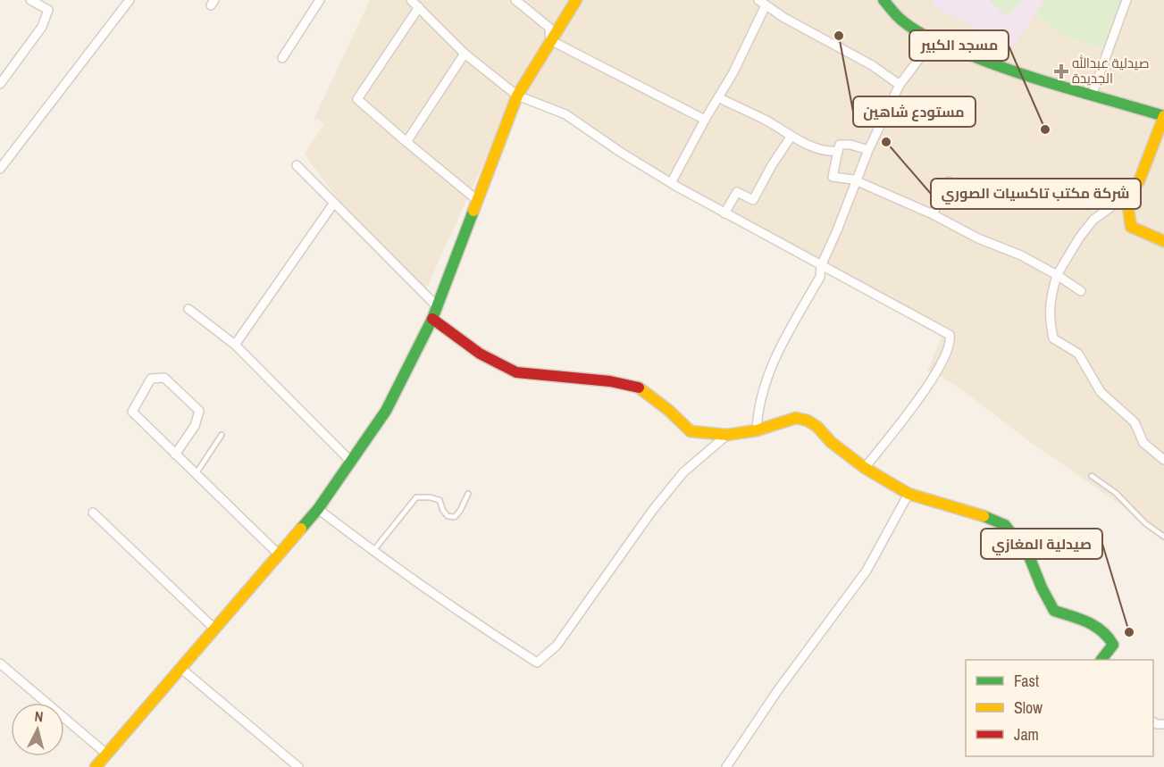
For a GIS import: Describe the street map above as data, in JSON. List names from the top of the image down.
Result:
{
  "places": {
    "other": [
      "مستودع شاهين",
      "مسجد الكبير",
      "شركة مكتب تاكسيات الصوري",
      "صيدلية المغازي"
    ],
    "health": ["صيدلية عبدالله الجديدة"]
  },
  "legend": ["Fast", "Slow", "Jam"],
  "north": "top"
}
